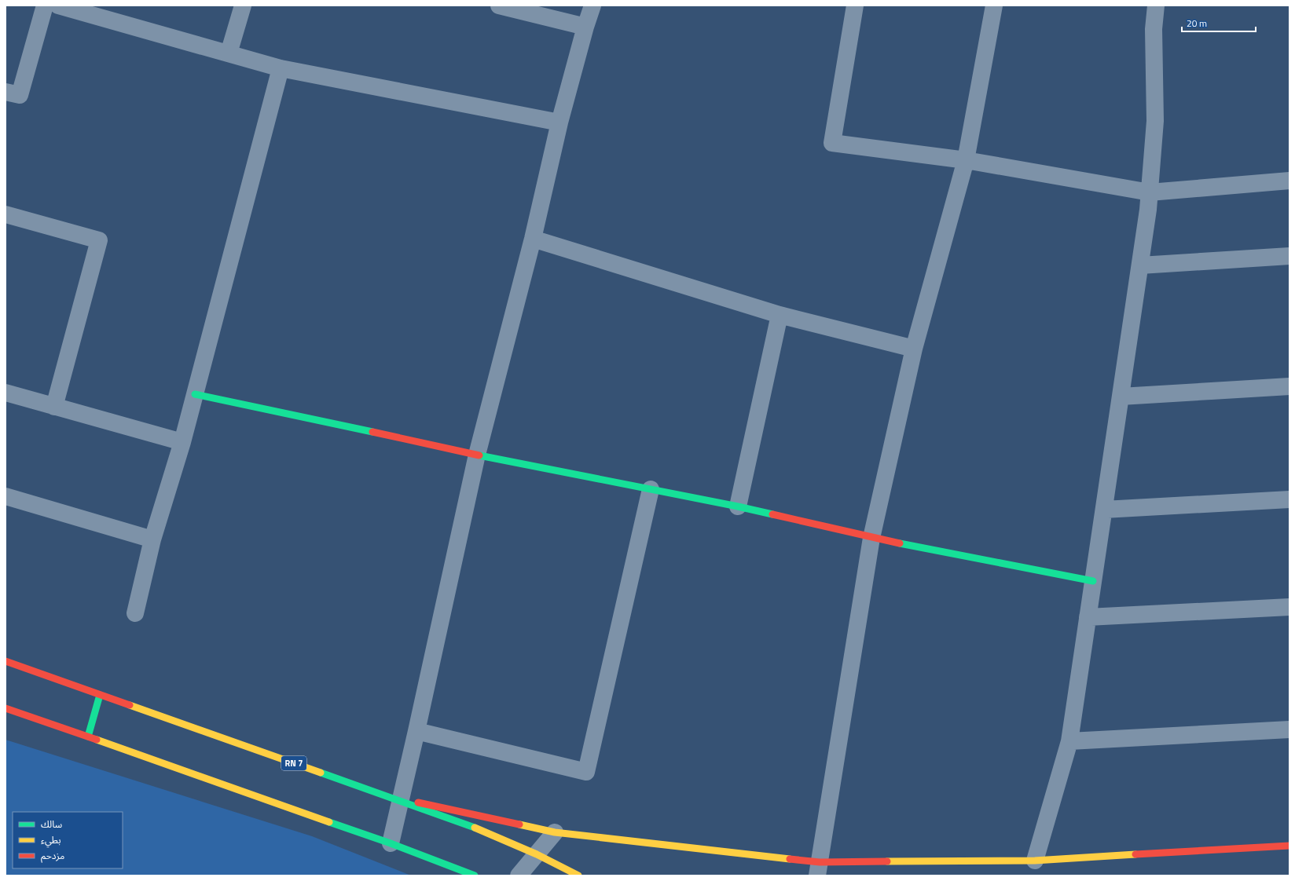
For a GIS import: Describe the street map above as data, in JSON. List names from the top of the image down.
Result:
{
  "streets": {
    "main road": ["RN 7"]
  },
  "legend": ["سالك", "بطيء", "مزدحم"],
  "scale_bar": "20 m"
}
